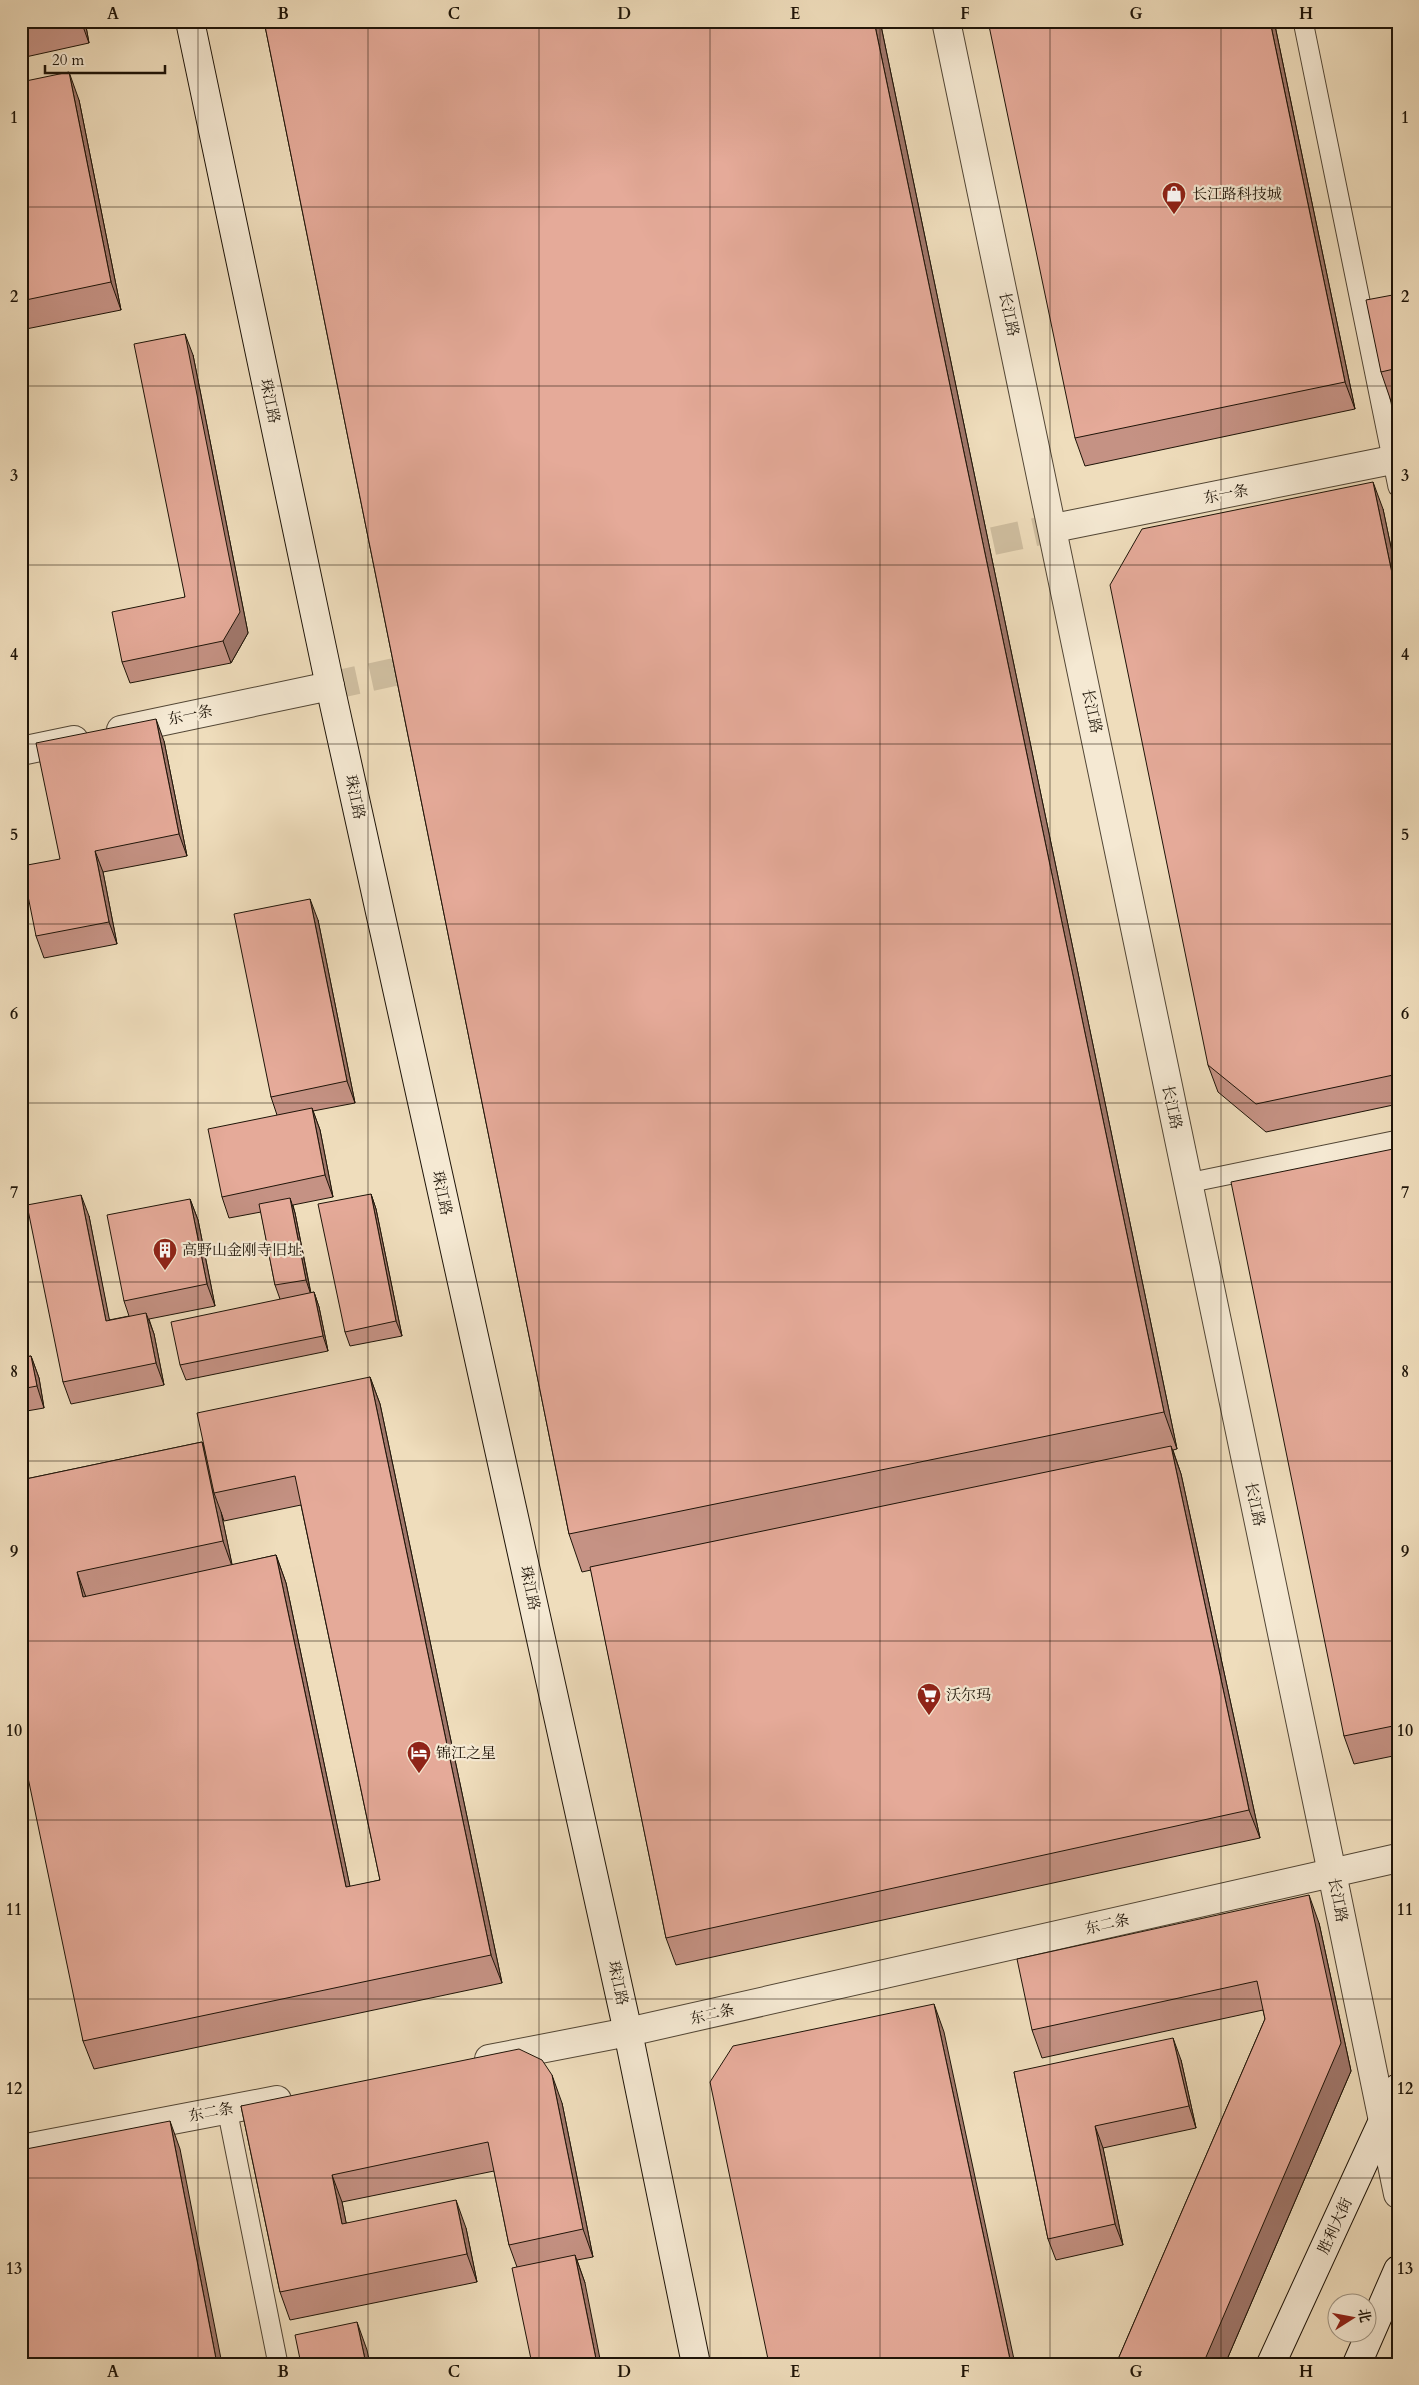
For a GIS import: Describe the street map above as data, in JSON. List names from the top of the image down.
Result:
{
  "streets": {
    "street": [
      "长江路",
      "珠江路",
      "东一条",
      "东二条",
      "胜利大街"
    ]
  },
  "crossings": [
    ["长江路", "东一条"],
    ["长江路", "东二条"],
    ["长江路", "胜利大街"],
    ["珠江路", "东一条"],
    ["珠江路", "东二条"]
  ],
  "places": {
    "shop": ["长江路科技城"],
    "building": ["高野山金刚寺旧址"],
    "supermarket": ["沃尔玛"],
    "hotel": ["锦江之星"]
  },
  "scale_bar": "20 m",
  "north": "right",
  "grid": {
    "columns": [
      "A",
      "B",
      "C",
      "D",
      "E",
      "F",
      "G",
      "H"
    ],
    "rows": [
      "1",
      "2",
      "3",
      "4",
      "5",
      "6",
      "7",
      "8",
      "9",
      "10",
      "11",
      "12",
      "13"
    ]
  }
}
